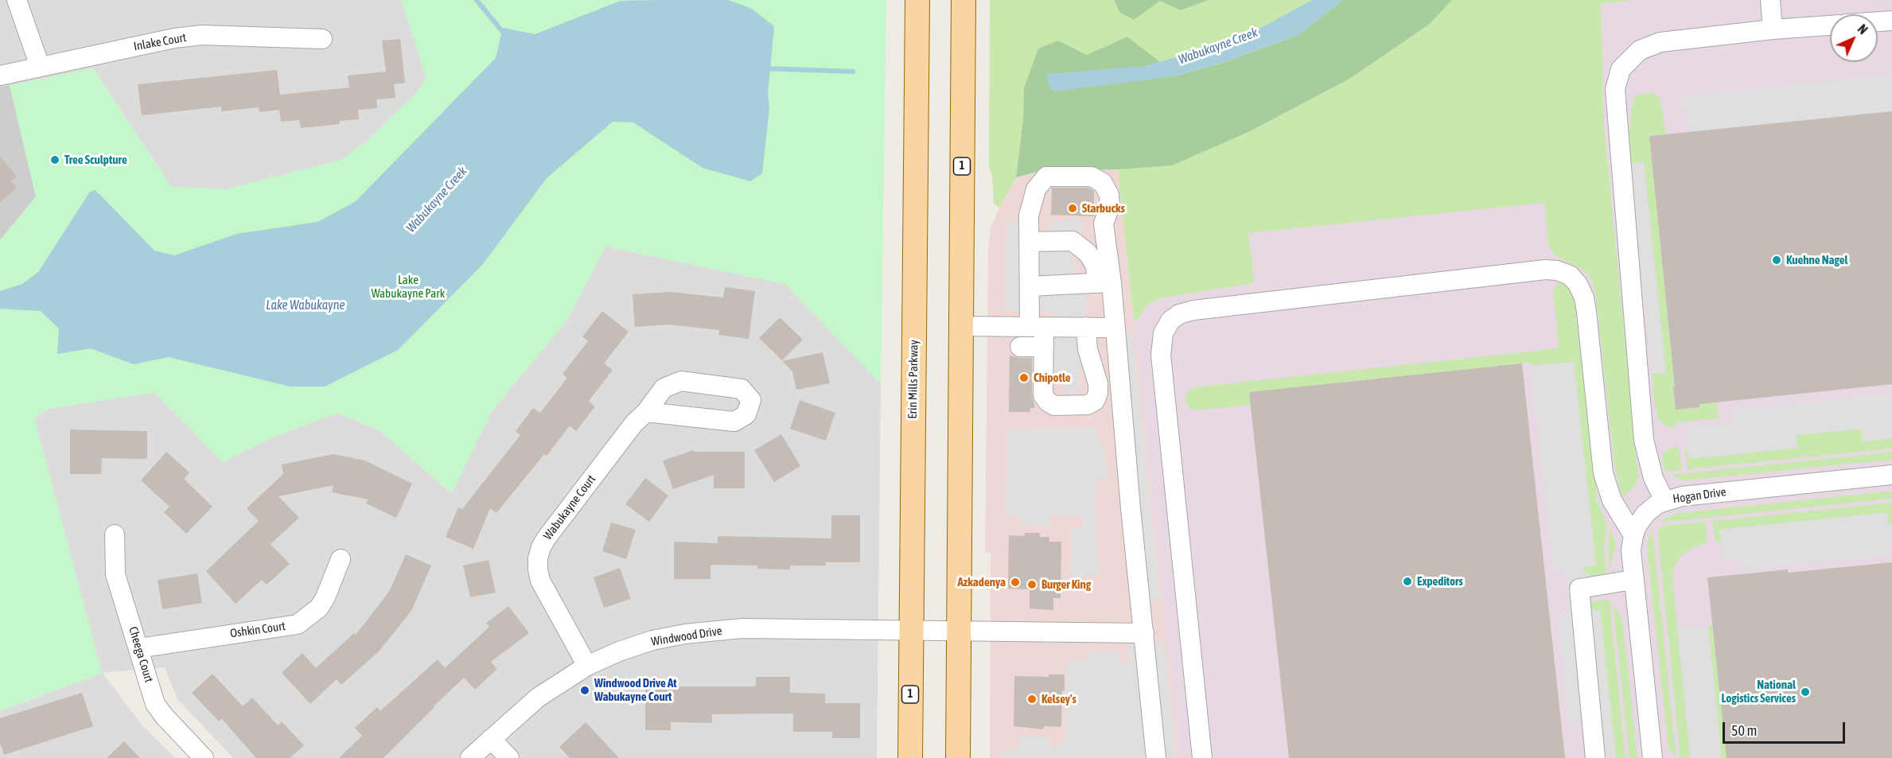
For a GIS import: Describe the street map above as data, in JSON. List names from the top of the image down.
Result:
{
  "streets": {
    "main road": ["1", "Erin Mills Parkway"],
    "street": [
      "Inlake Court",
      "Hogan Drive",
      "Wabukayne Court",
      "Oshkin Court",
      "Windwood Drive",
      "Cheega Court"
    ]
  },
  "crossings": [
    ["1", "Windwood Drive"],
    ["Erin Mills Parkway", "Windwood Drive"],
    ["Wabukayne Court", "Windwood Drive"],
    ["Oshkin Court", "Cheega Court"]
  ],
  "water": ["Wabukayne Creek", "Lake Wabukayne"],
  "parks": ["Lake Wabukayne Park"],
  "places": [
    "Tree Sculpture",
    "Starbucks",
    "Kuehne Nagel",
    "Chipotle",
    "Expeditors",
    "Azkadenya",
    "Burger King",
    "Windwood Drive At Wabukayne Court",
    "National Logistics Services",
    "Kelsey's"
  ],
  "scale_bar": "50 m",
  "north": "top right"
}
